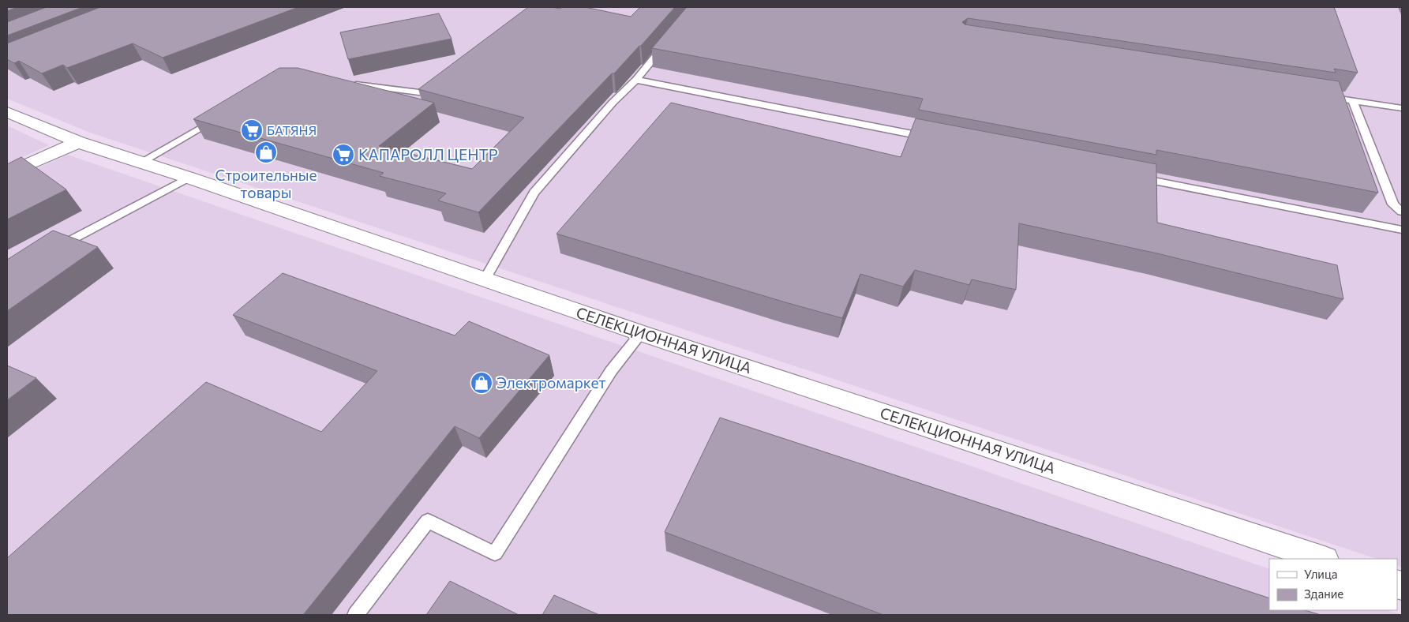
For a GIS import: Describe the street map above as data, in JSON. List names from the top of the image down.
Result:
{
  "streets": {
    "street": ["СЕЛЕКЦИОННАЯ УЛИЦА"]
  },
  "places": {
    "supermarket": ["БАТЯНЯ", "КАПАРОЛЛ ЦЕНТР"],
    "shop": ["Строительные товары", "Электромаркет"]
  },
  "legend": ["Улица", "Здание"]
}
